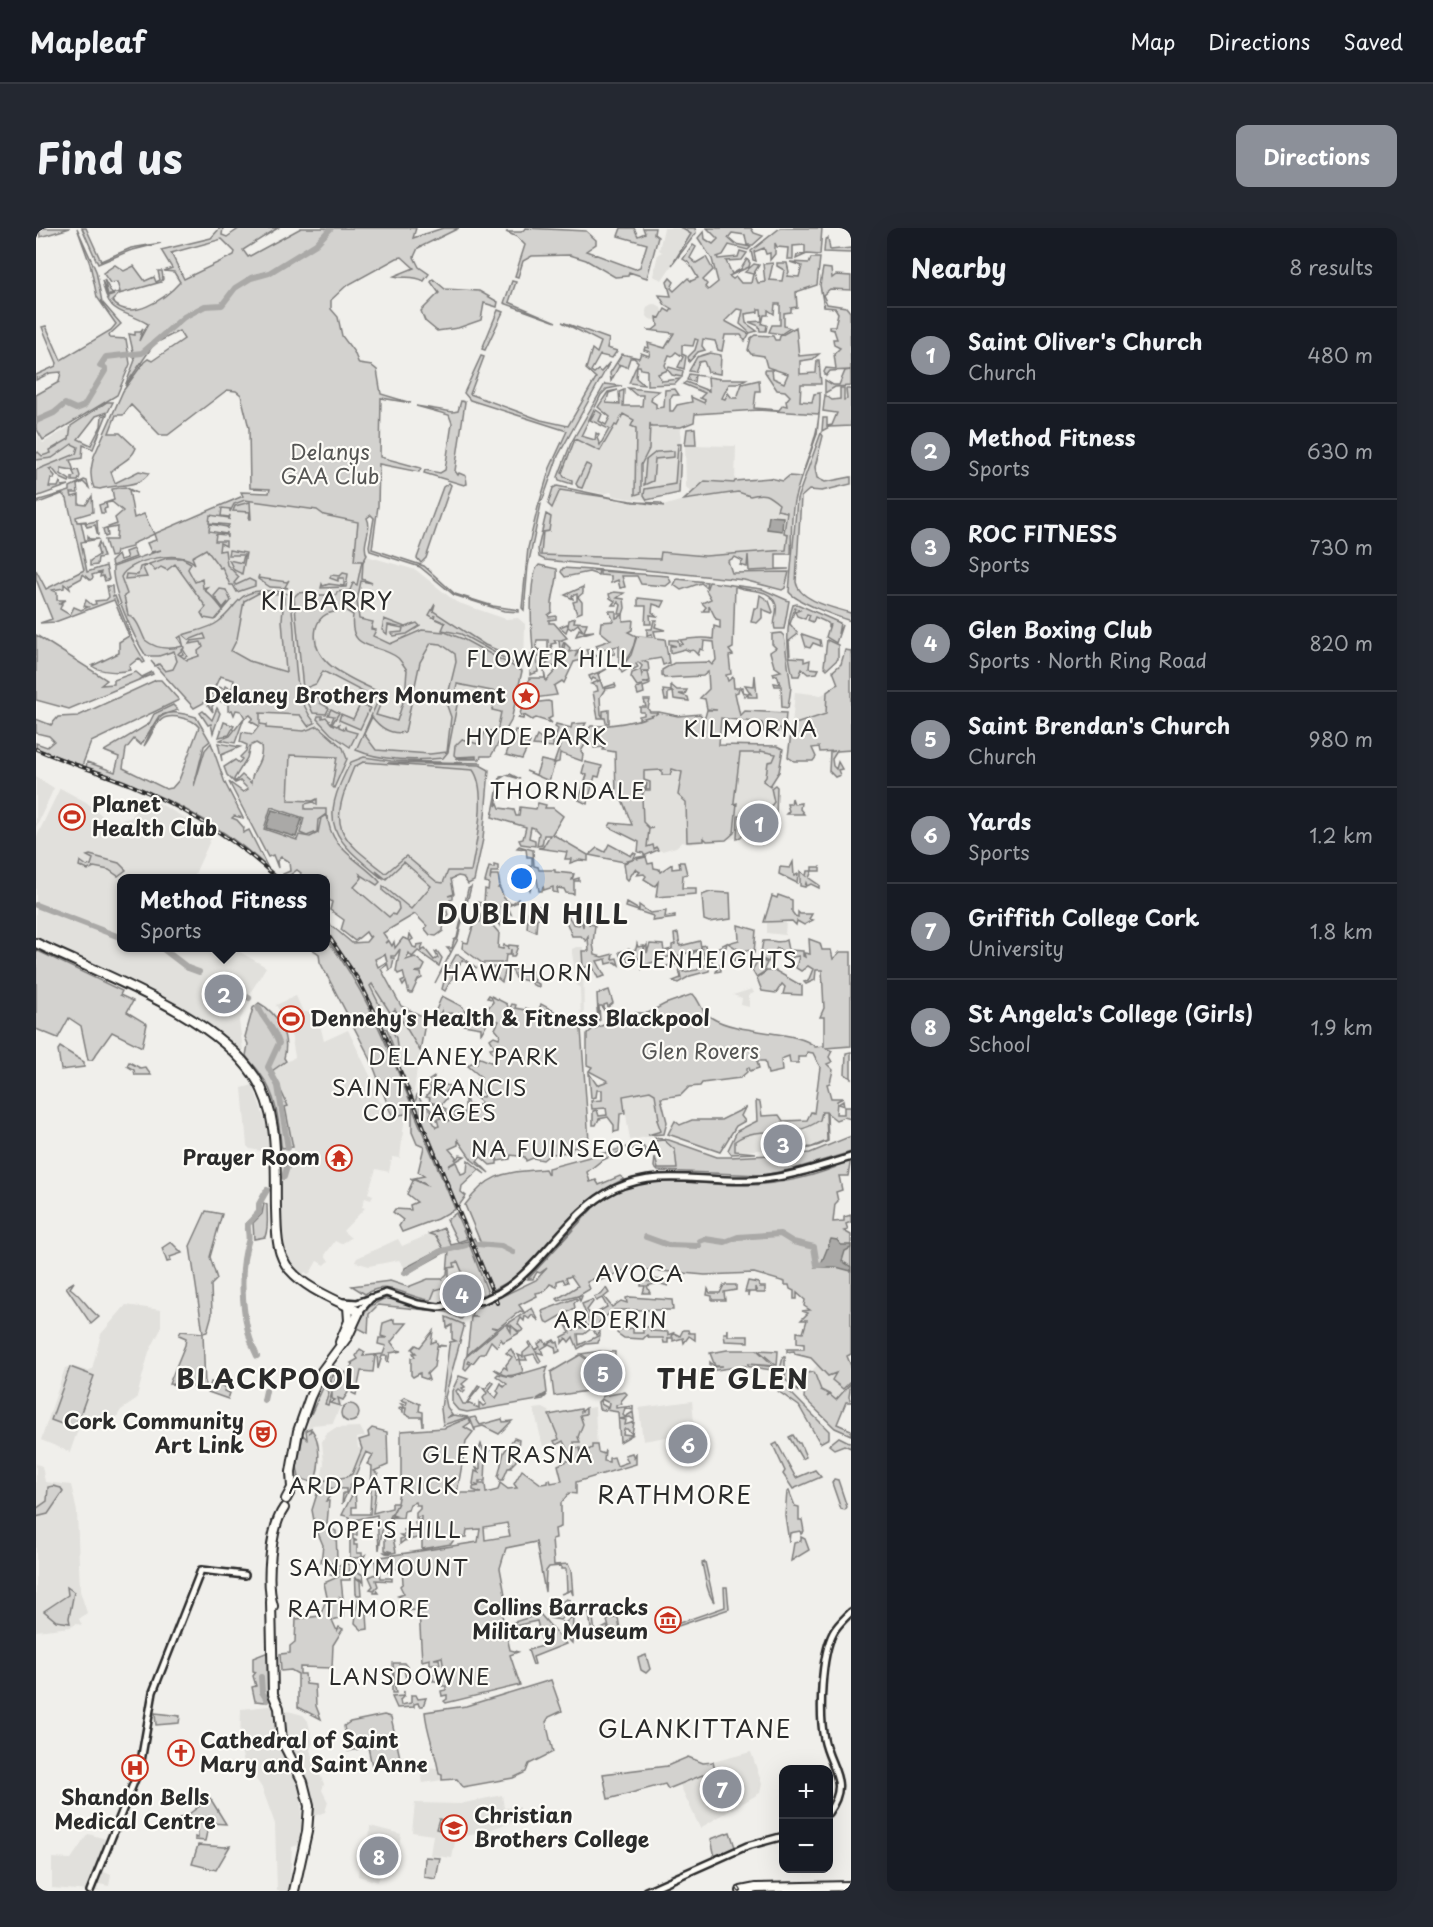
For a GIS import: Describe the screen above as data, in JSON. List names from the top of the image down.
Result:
{
  "districts": [
    "KILBARRY",
    "FLOWER HILL",
    "KILMORNA",
    "HYDE PARK",
    "THORNDALE",
    "DUBLIN HILL",
    "GLENHEIGHTS",
    "HAWTHORN",
    "DELANEY PARK",
    "SAINT FRANCIS COTTAGES",
    "NA FUINSEOGA",
    "AVOCA",
    "ARDERIN",
    "BLACKPOOL",
    "THE GLEN",
    "GLENTRASNA",
    "ARD PATRICK",
    "RATHMORE",
    "POPE'S HILL",
    "SANDYMOUNT",
    "RATHMORE",
    "LANSDOWNE",
    "GLANKITTANE"
  ],
  "parks": ["Delanys GAA Club", "Glen Rovers"],
  "places": {
    "place": ["Delaney Brothers Monument"],
    "sports": ["Planet Health Club", "Dennehy's Health & Fitness Blackpool"],
    "temple": ["Prayer Room"],
    "theatre": ["Cork Community Art Link"],
    "museum": ["Collins Barracks Military Museum"],
    "church": ["Cathedral of Saint Mary and Saint Anne"],
    "hospital": ["Shandon Bells Medical Centre"],
    "school or university": ["Christian Brothers College"]
  },
  "page": {
    "header": "Mapleaf",
    "nav": ["Map", "Directions", "Saved"],
    "title": "Find us",
    "buttons": "Directions",
    "heading": ["Nearby", "8 results"],
    "list": [
      {
        "mark": "1",
        "name": "Saint Oliver's Church",
        "note": "Church",
        "value": "480 m"
      },
      {
        "mark": "2",
        "name": "Method Fitness",
        "note": "Sports",
        "value": "630 m"
      },
      {
        "mark": "3",
        "name": "ROC FITNESS",
        "note": "Sports",
        "value": "730 m"
      },
      {
        "mark": "4",
        "name": "Glen Boxing Club",
        "note": "Sports · North Ring Road",
        "value": "820 m"
      },
      {
        "mark": "5",
        "name": "Saint Brendan's Church",
        "note": "Church",
        "value": "980 m"
      },
      {
        "mark": "6",
        "name": "Yards",
        "note": "Sports",
        "value": "1.2 km"
      },
      {
        "mark": "7",
        "name": "Griffith College Cork",
        "note": "University",
        "value": "1.8 km"
      },
      {
        "mark": "8",
        "name": "St Angela's College (Girls)",
        "note": "School",
        "value": "1.9 km"
      }
    ],
    "pins": [
      "1",
      "2",
      "3",
      "4",
      "5",
      "6",
      "7",
      "8"
    ],
    "popup": ["Method Fitness", "Sports"],
    "map_buttons": ["+", "−"]
  }
}
